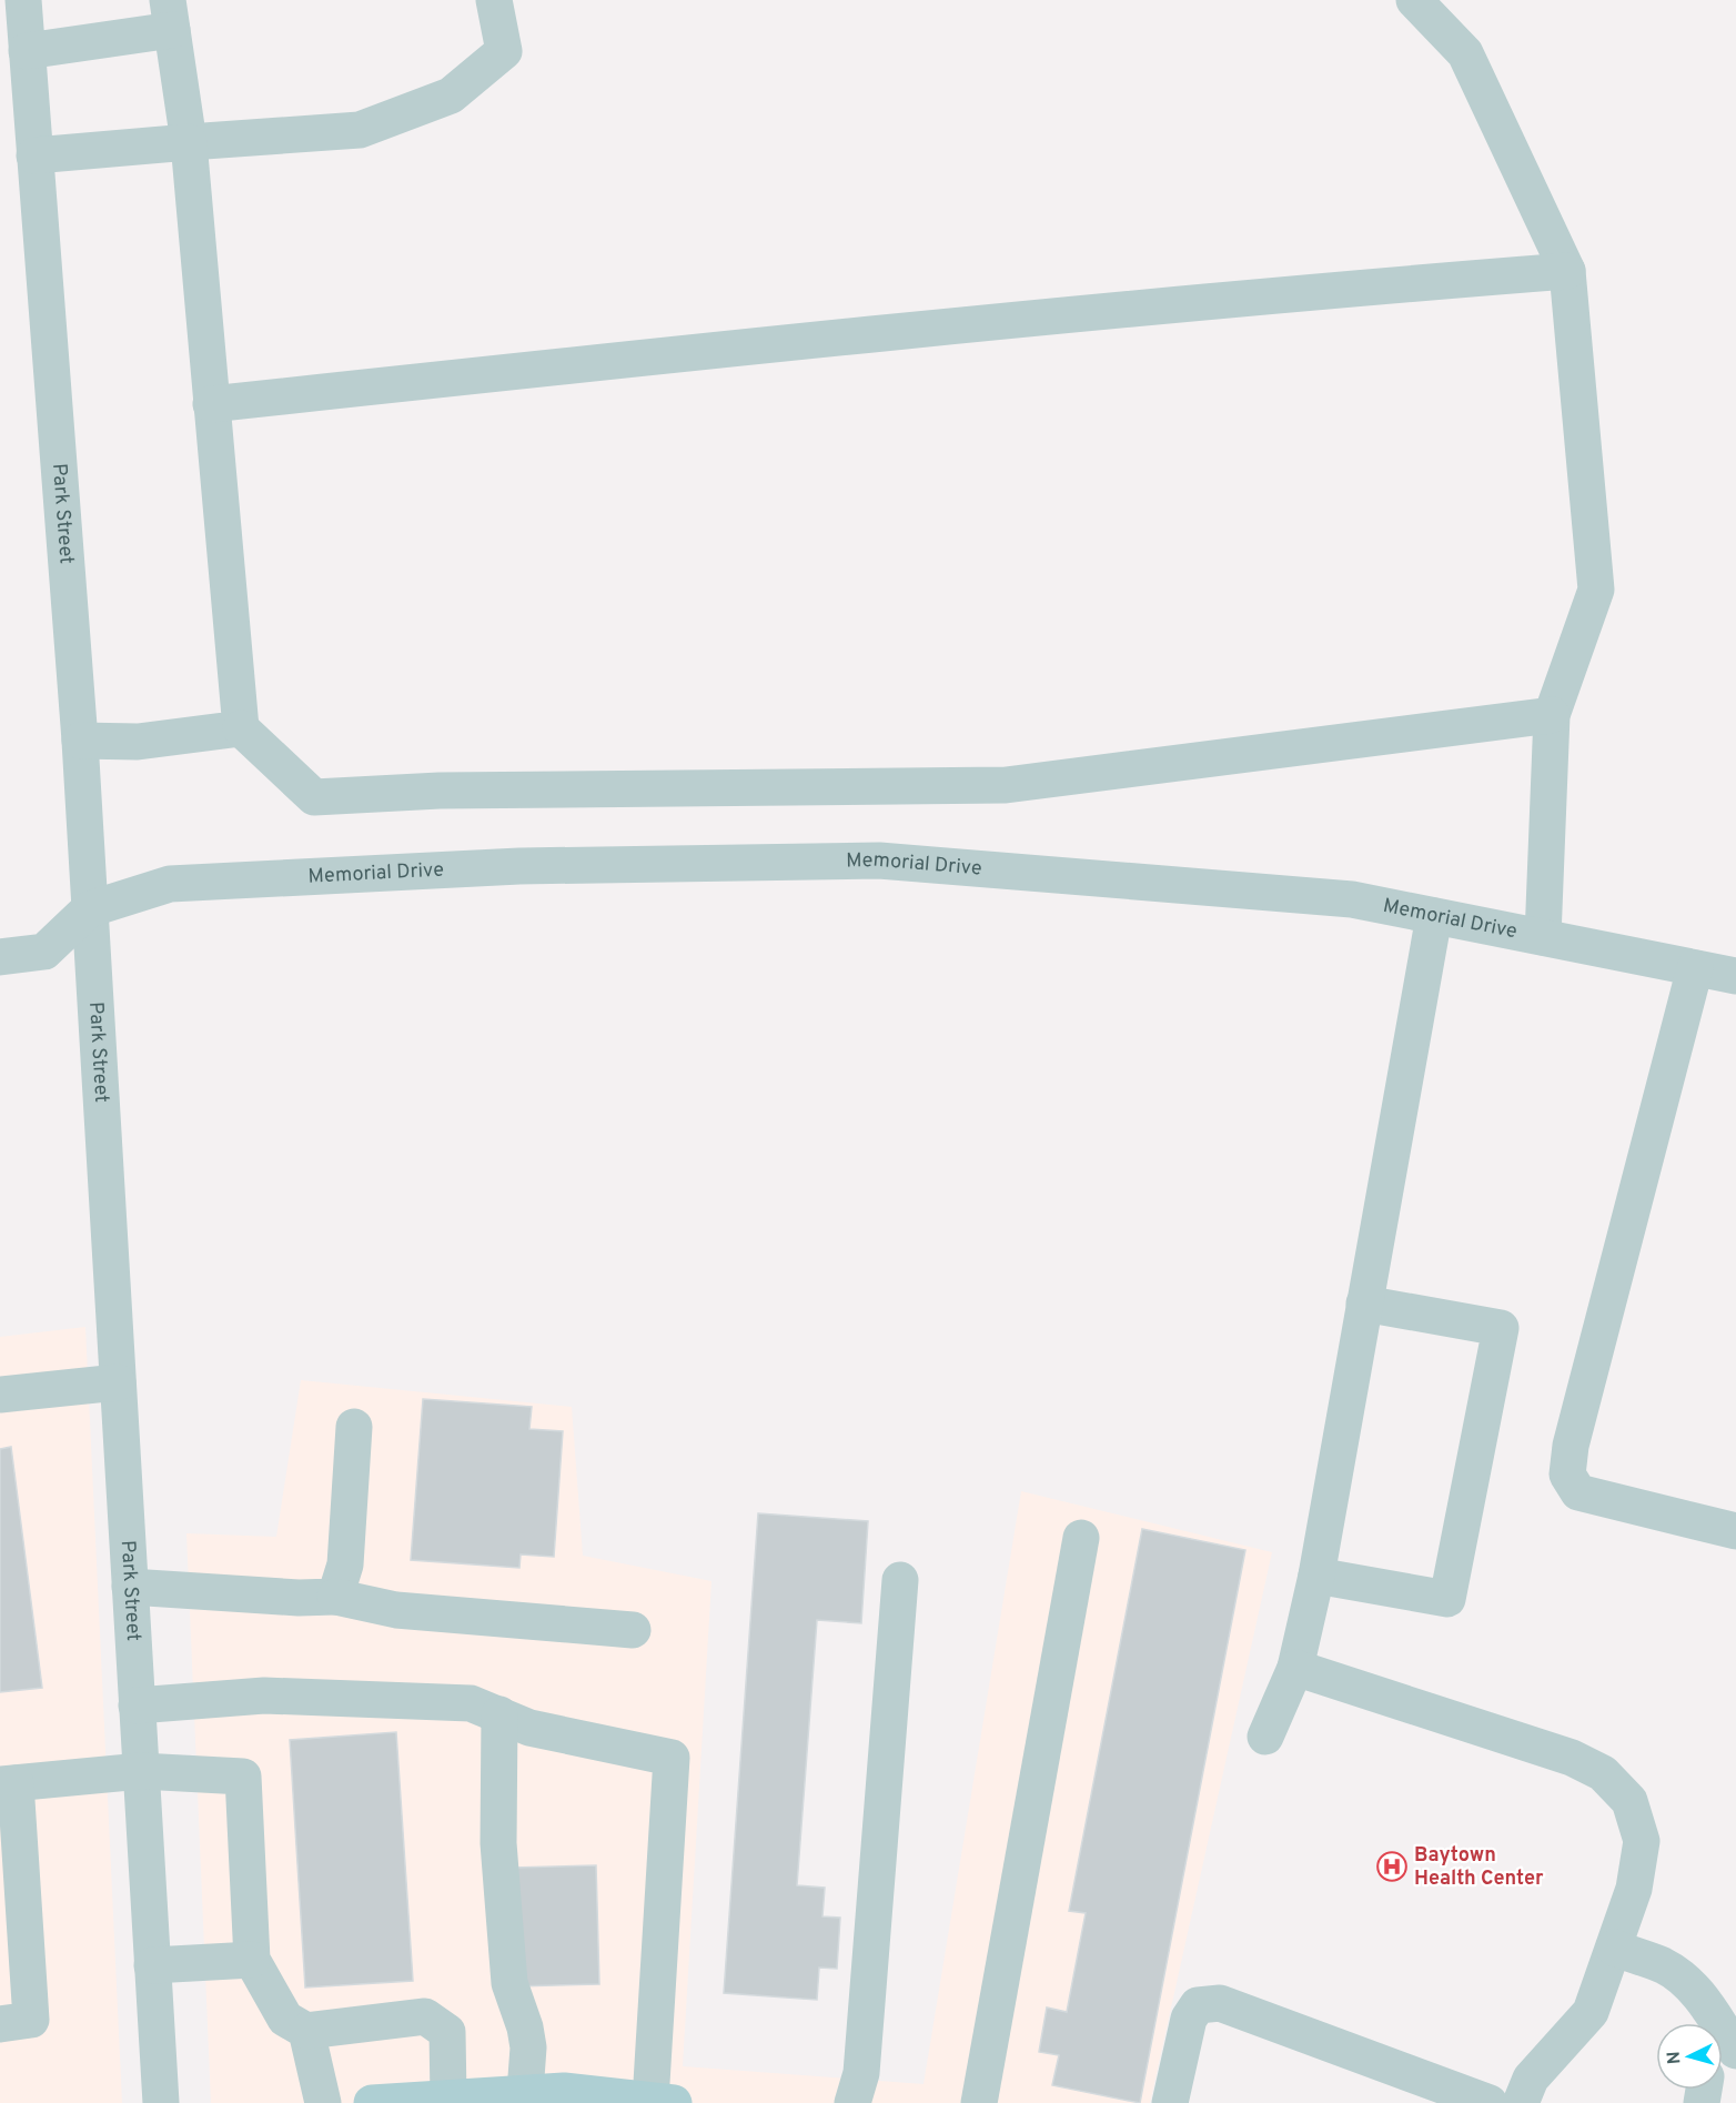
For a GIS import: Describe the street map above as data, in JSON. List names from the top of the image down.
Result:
{
  "streets": {
    "street": ["Park Street", "Memorial Drive"]
  },
  "crossings": [
    ["Park Street", "Memorial Drive"]
  ],
  "places": {
    "hospital": ["Baytown Health Center"]
  },
  "north": "left"
}
